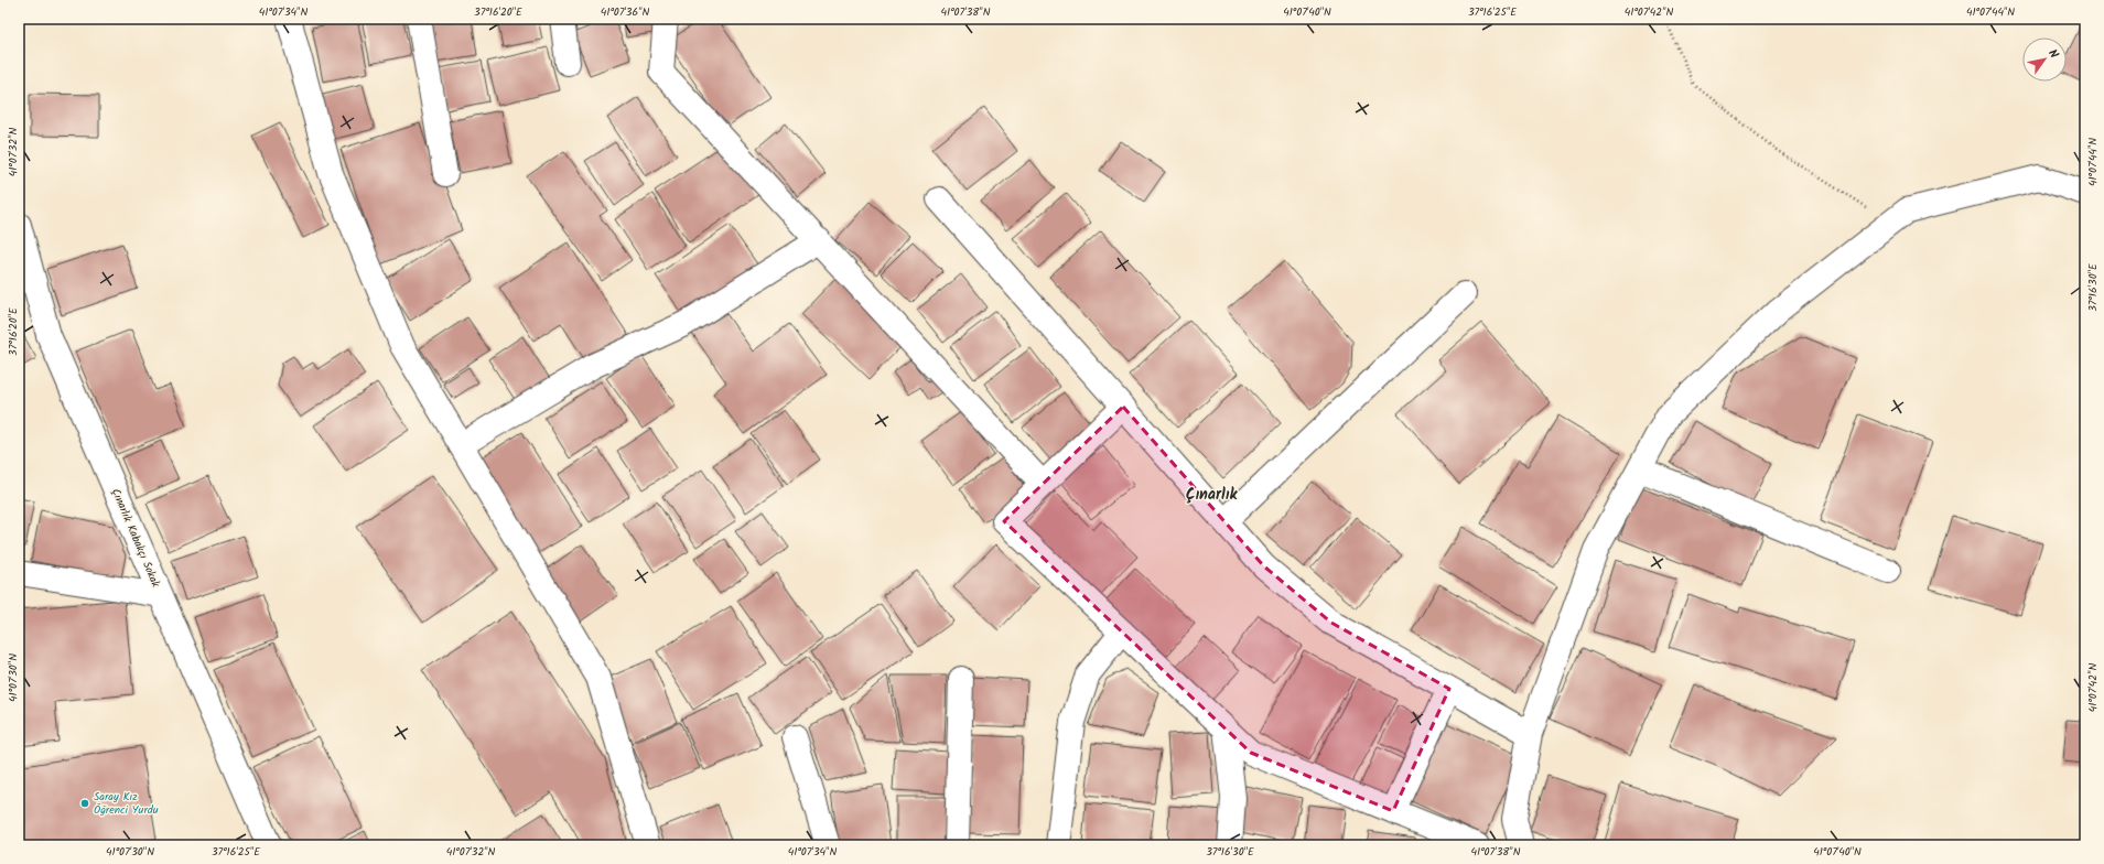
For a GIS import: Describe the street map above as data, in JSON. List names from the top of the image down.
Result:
{
  "streets": {
    "street": ["Çınarlık Kabakçı Sokak"]
  },
  "districts": ["Çınarlık"],
  "places": ["Saray Kız Öğrenci Yurdu"],
  "north": "top right",
  "coordinates": [
    "41°07'34\"N",
    "37°16'20\"E",
    "41°07'36\"N",
    "41°07'38\"N",
    "41°07'40\"N",
    "37°16'25\"E",
    "41°07'42\"N",
    "41°07'44\"N",
    "41°07'32\"N",
    "37°16'30\"E",
    "41°07'30\"N"
  ]
}
